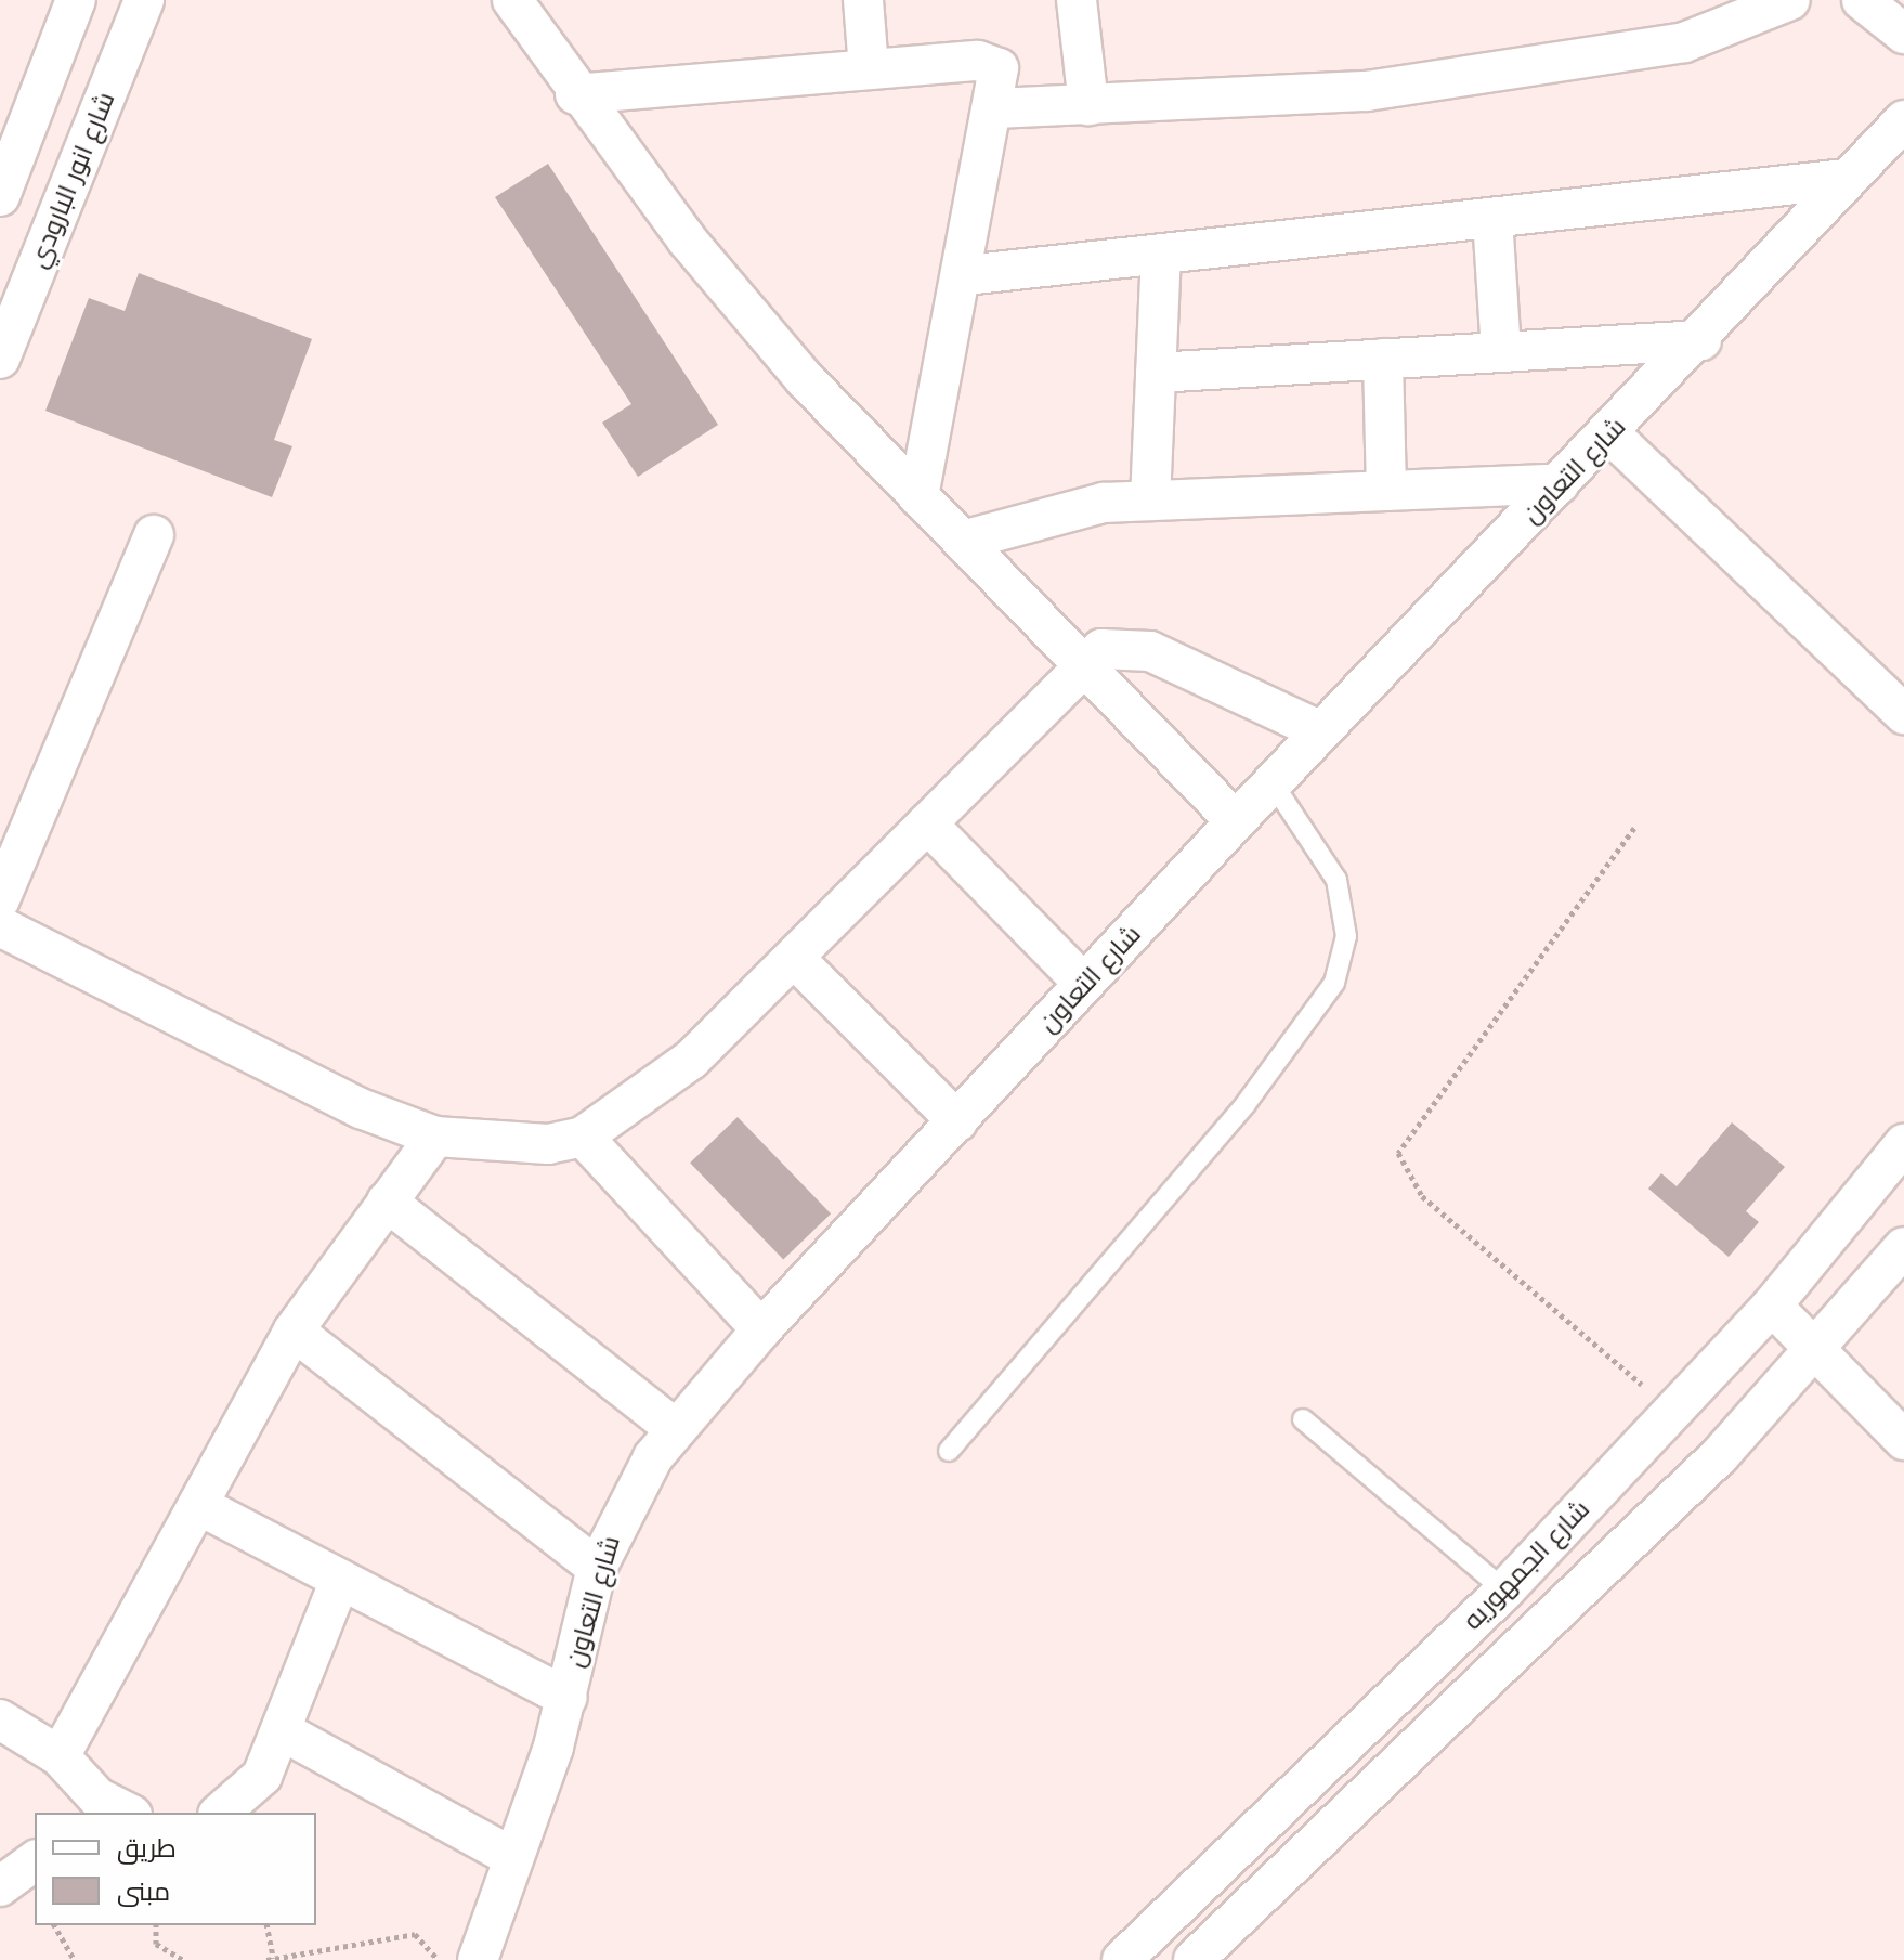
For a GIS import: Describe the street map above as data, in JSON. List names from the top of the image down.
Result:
{
  "streets": {
    "street": ["شارع انور البارودي", "شارع التعاون", "شارع الجمهوريه"]
  },
  "legend": ["طريق", "مبنى"]
}
